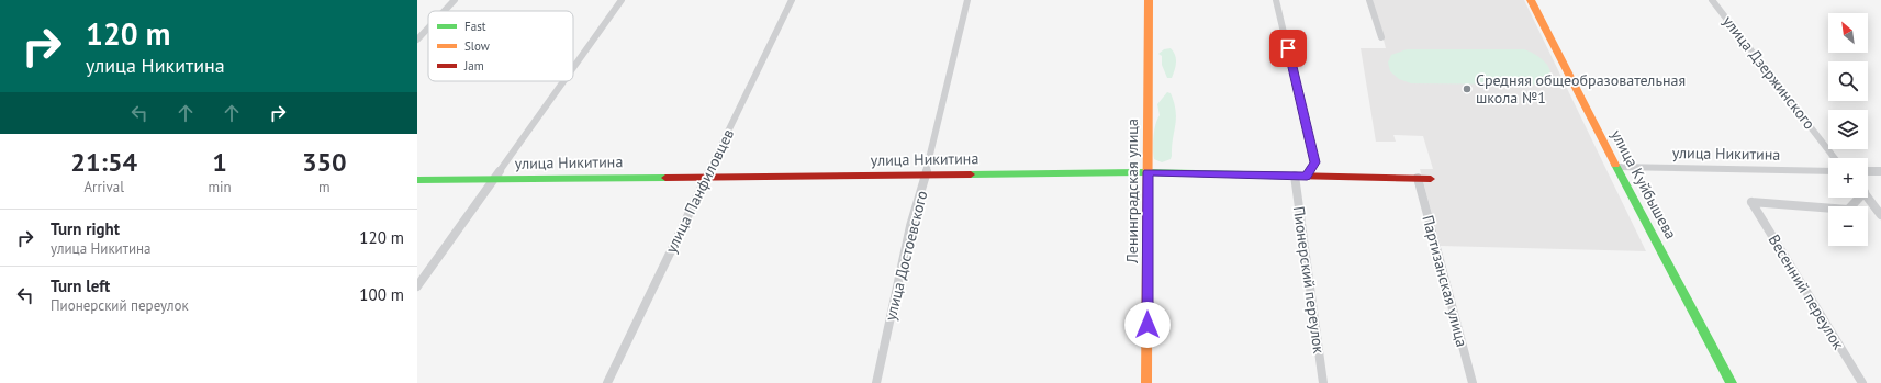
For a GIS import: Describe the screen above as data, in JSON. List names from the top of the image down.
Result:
{
  "streets": {
    "street": [
      "улица Дзержинского",
      "улица Никитина",
      "улица Куйбышева",
      "улица Панфиловцев",
      "Ленинградская улица",
      "улица Достоевского",
      "Пионерский переулок",
      "Партизанская улица",
      "Весенний переулок"
    ]
  },
  "crossings": [
    ["улица Никитина", "улица Куйбышева"],
    ["улица Никитина", "улица Панфиловцев"],
    ["улица Никитина", "Ленинградская улица"],
    ["улица Никитина", "улица Достоевского"],
    ["улица Никитина", "Пионерский переулок"],
    ["улица Никитина", "Партизанская улица"]
  ],
  "places": ["Средняя общеобразовательная школа №1"],
  "legend": ["Fast", "Slow", "Jam"],
  "north": "top left",
  "page": {
    "turn": ["120 m", "улица Никитина"],
    "map_buttons": ["+", "−"],
    "eta": [
      "21:54",
      "Arrival",
      "1",
      "min",
      "350",
      "m"
    ],
    "list": [
      {
        "name": "Turn right",
        "note": "улица Никитина",
        "value": "120 m"
      },
      {
        "name": "Turn left",
        "note": "Пионерский переулок",
        "value": "100 m"
      }
    ]
  }
}
